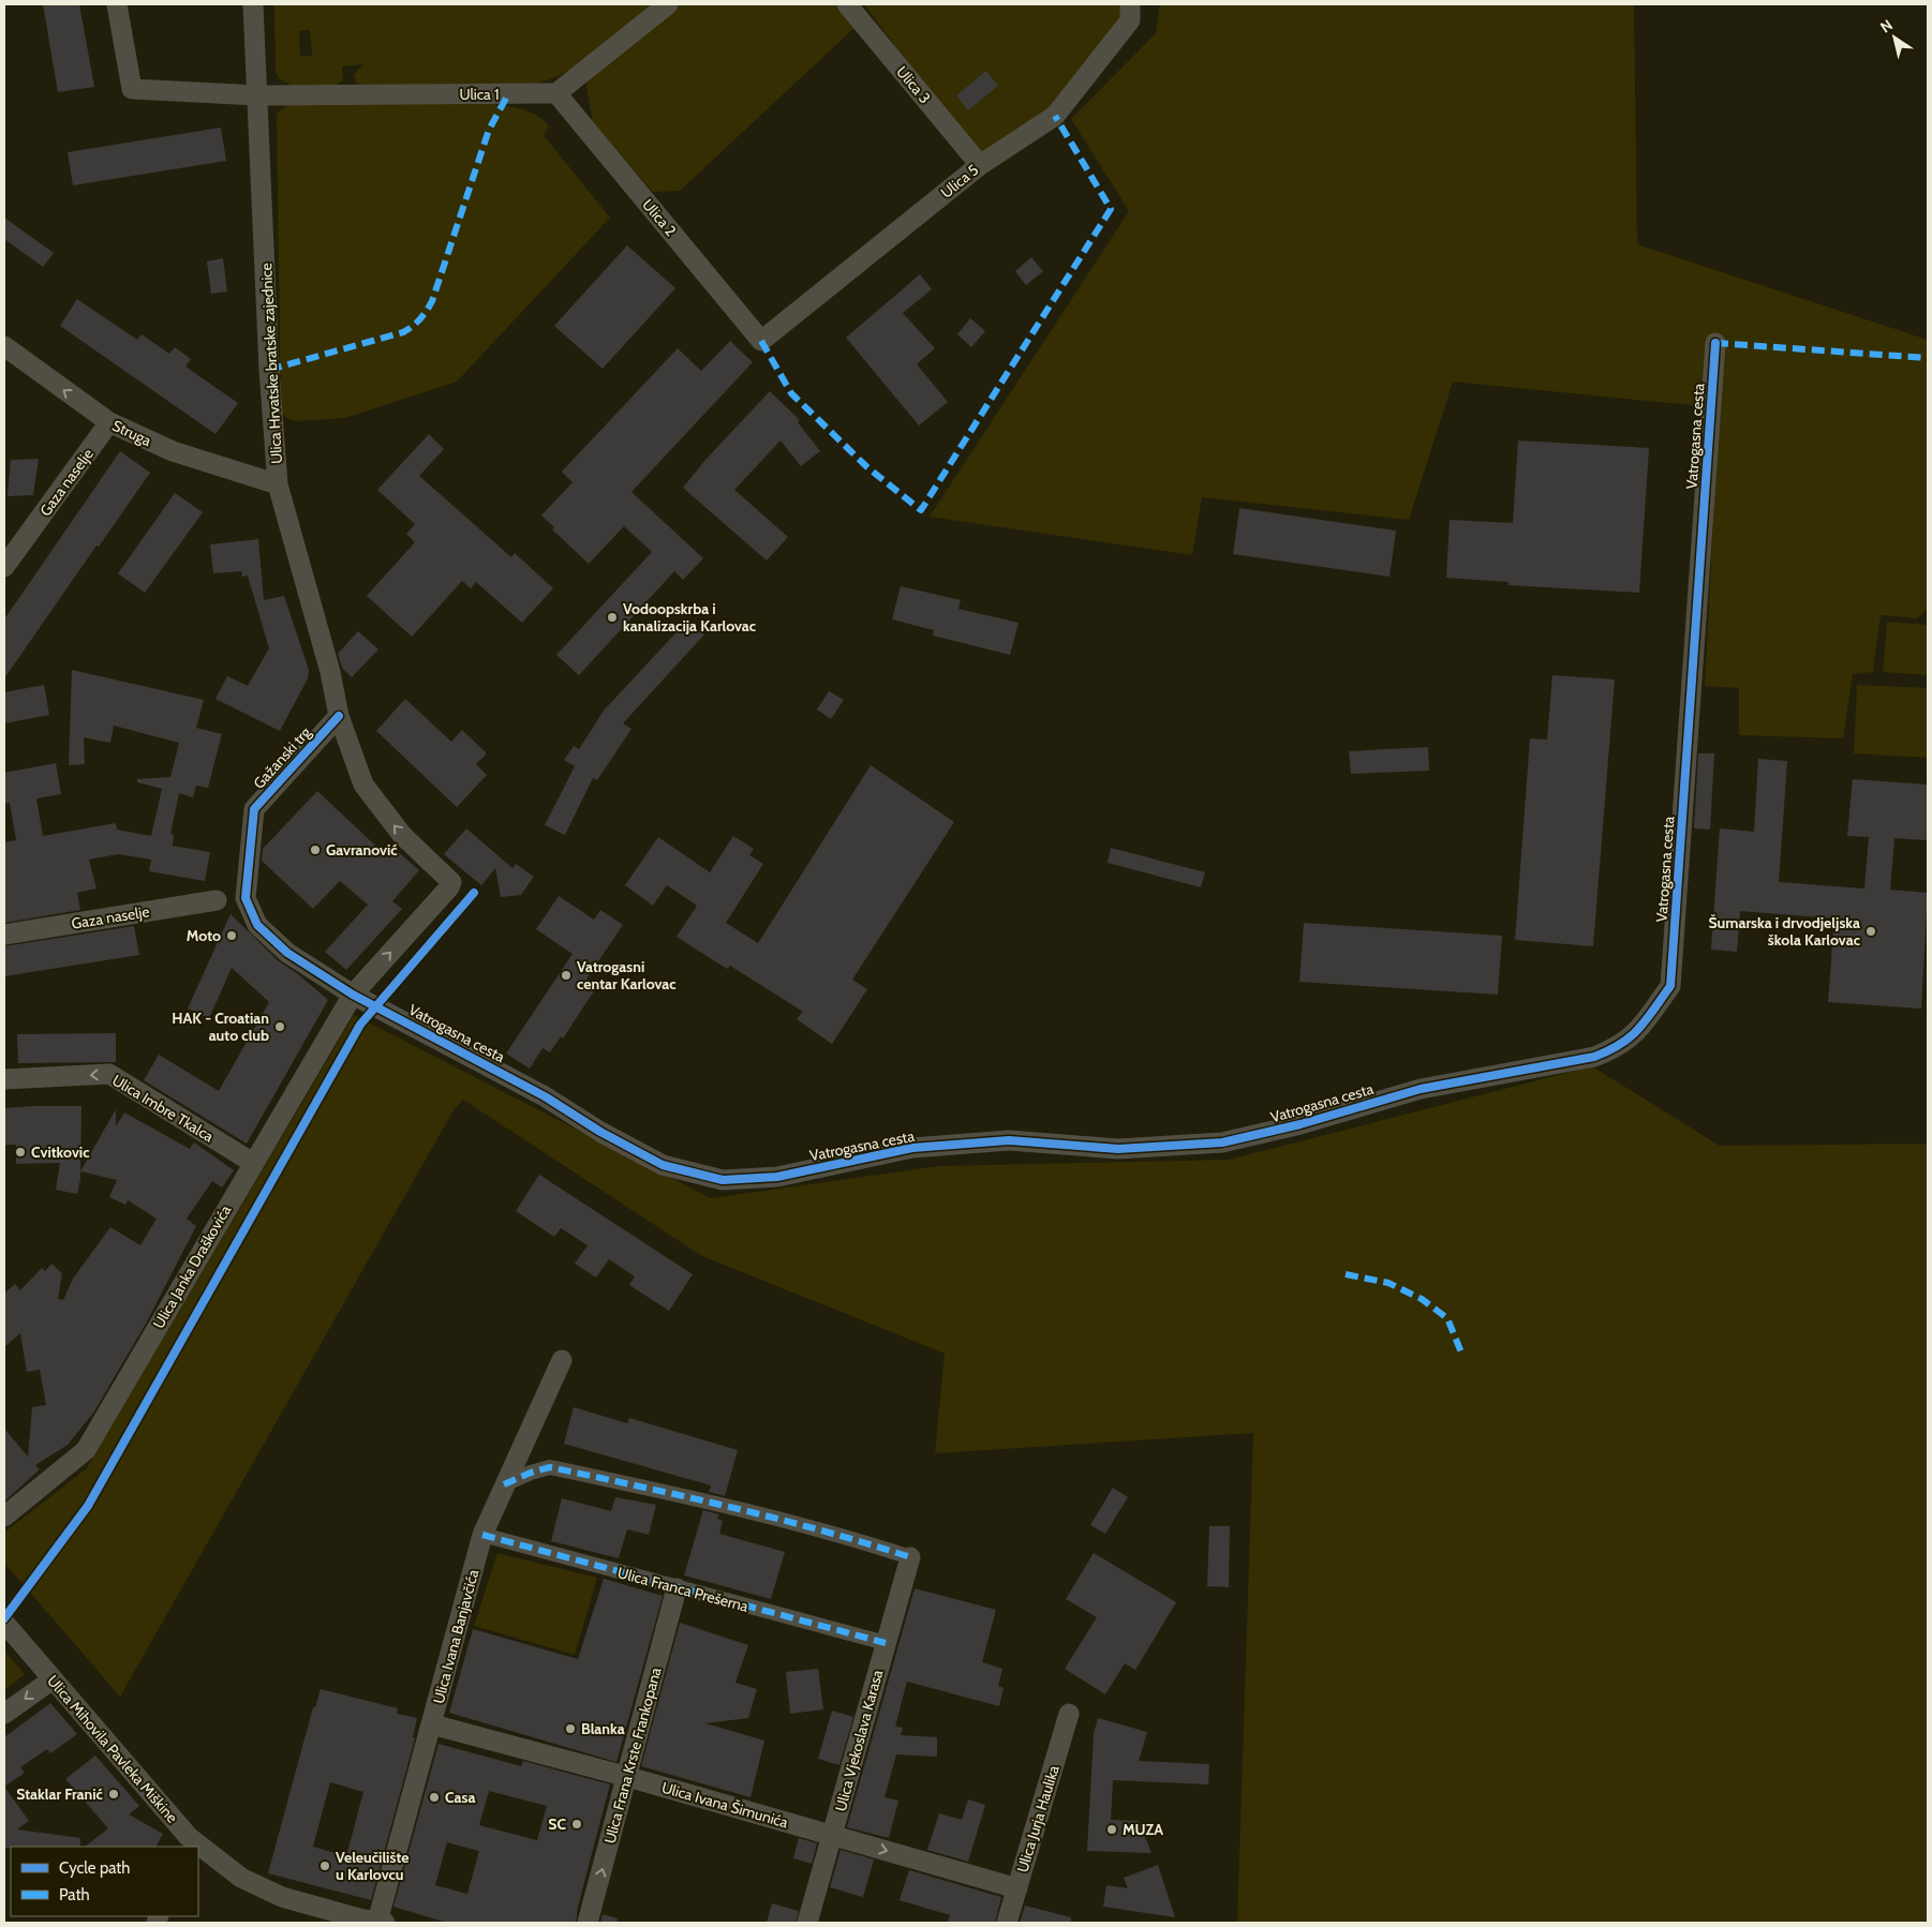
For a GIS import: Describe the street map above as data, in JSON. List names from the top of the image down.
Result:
{
  "streets": {
    "street": [
      "Ulica 3",
      "Ulica 1",
      "Ulica 5",
      "Ulica 2",
      "Ulica Hrvatske bratske zajednice",
      "Struga",
      "Vatrogasna cesta",
      "Gaza naselje",
      "Gažanski trg",
      "Ulica Imbre Tkalca",
      "Ulica Janka Draškovića",
      "Ulica Franca Prešerna",
      "Ulica Ivana Banjavčića",
      "Ulica Vjekoslava Karasa",
      "Ulica Mihovila Pavleka Miškine",
      "Ulica Frana Krste Frankopana",
      "Ulica Ivana Šimunića",
      "Ulica Jurja Haulika"
    ]
  },
  "crossings": [
    ["Ulica 3", "Ulica 5"],
    ["Ulica 1", "Ulica 2"],
    ["Ulica 1", "Ulica Hrvatske bratske zajednice"],
    ["Ulica 5", "Ulica 2"],
    ["Ulica Hrvatske bratske zajednice", "Struga"],
    ["Ulica Hrvatske bratske zajednice", "Gažanski trg"],
    ["Struga", "Gaza naselje"],
    ["Vatrogasna cesta", "Gažanski trg"],
    ["Vatrogasna cesta", "Ulica Janka Draškovića"],
    ["Gažanski trg", "Ulica Janka Draškovića"],
    ["Ulica Imbre Tkalca", "Ulica Janka Draškovića"],
    ["Ulica Franca Prešerna", "Ulica Ivana Banjavčića"],
    ["Ulica Franca Prešerna", "Ulica Vjekoslava Karasa"],
    ["Ulica Franca Prešerna", "Ulica Frana Krste Frankopana"],
    ["Ulica Ivana Banjavčića", "Ulica Mihovila Pavleka Miškine"],
    ["Ulica Ivana Banjavčića", "Ulica Ivana Šimunića"],
    ["Ulica Vjekoslava Karasa", "Ulica Ivana Šimunića"],
    ["Ulica Frana Krste Frankopana", "Ulica Ivana Šimunića"],
    ["Ulica Ivana Šimunića", "Ulica Jurja Haulika"]
  ],
  "one_way": ["Struga", "Ulica Imbre Tkalca", "Ulica Frana Krste Frankopana"],
  "places": [
    "Vodoopskrba i kanalizacija Karlovac",
    "Gavranović",
    "Šumarska i drvodjeljska škola Karlovac",
    "Moto",
    "Vatrogasni centar Karlovac",
    "HAK - Croatian auto club",
    "Cvitkovic",
    "Blanka",
    "Staklar Franić",
    "Casa",
    "SC",
    "MUZA",
    "Veleučilište u Karlovcu"
  ],
  "legend": ["Cycle path", "Path"],
  "north": "top left"
}
